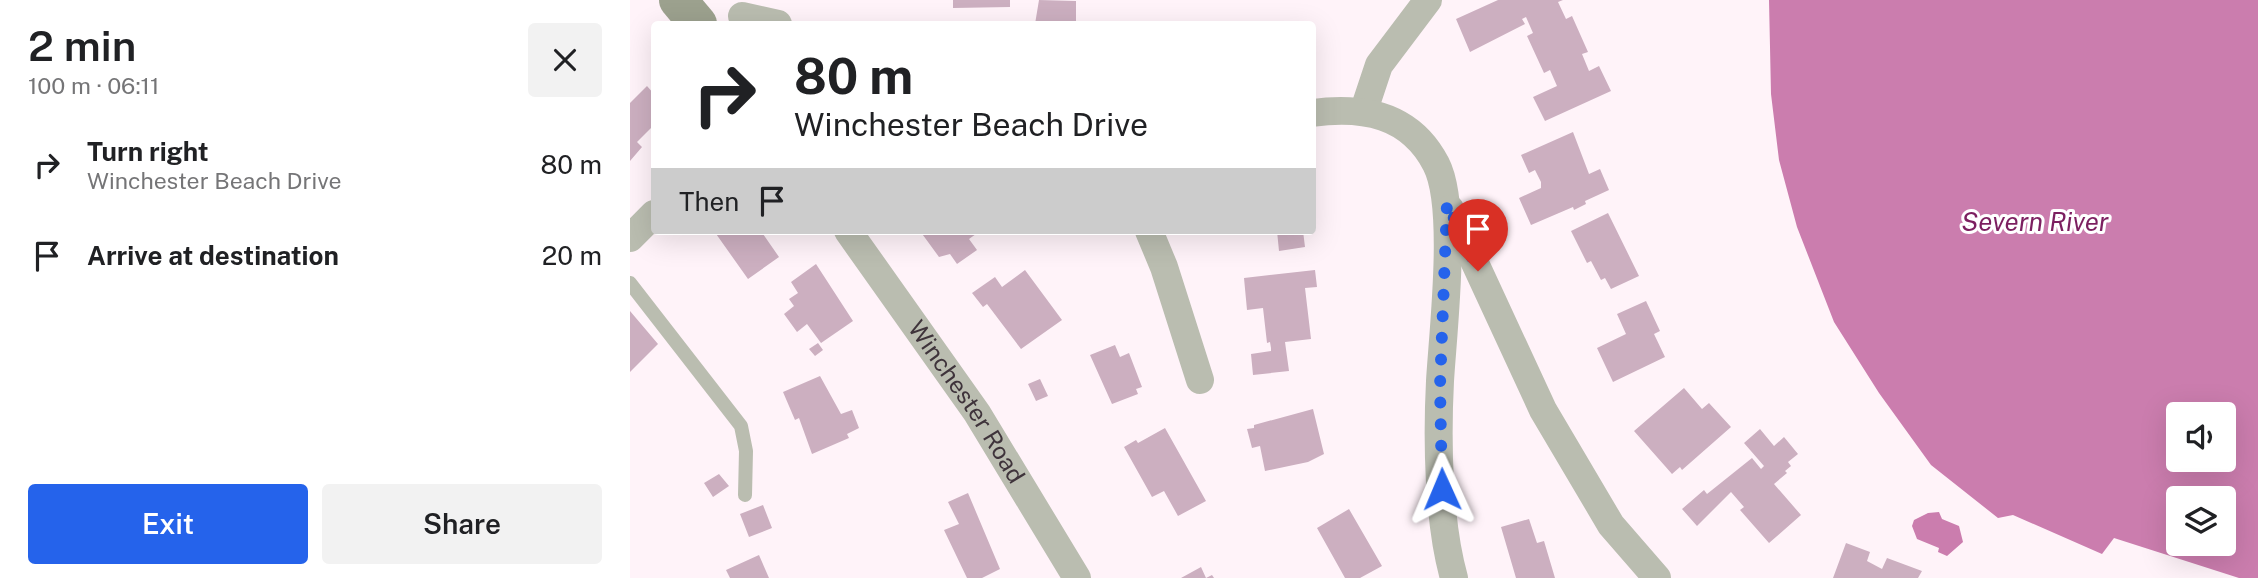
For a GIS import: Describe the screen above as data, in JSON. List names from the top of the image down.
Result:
{
  "streets": {
    "street": ["Winchester Road"]
  },
  "water": ["Severn River"],
  "page": {
    "heading": ["2 min", "100 m · 06:11"],
    "turn": ["80 m", "Winchester Beach Drive"],
    "list": [
      {
        "name": "Turn right",
        "note": "Winchester Beach Drive",
        "value": "80 m"
      },
      {
        "name": "Arrive at destination",
        "value": "20 m"
      }
    ],
    "then": "Then",
    "buttons": ["Exit", "Share"]
  }
}
